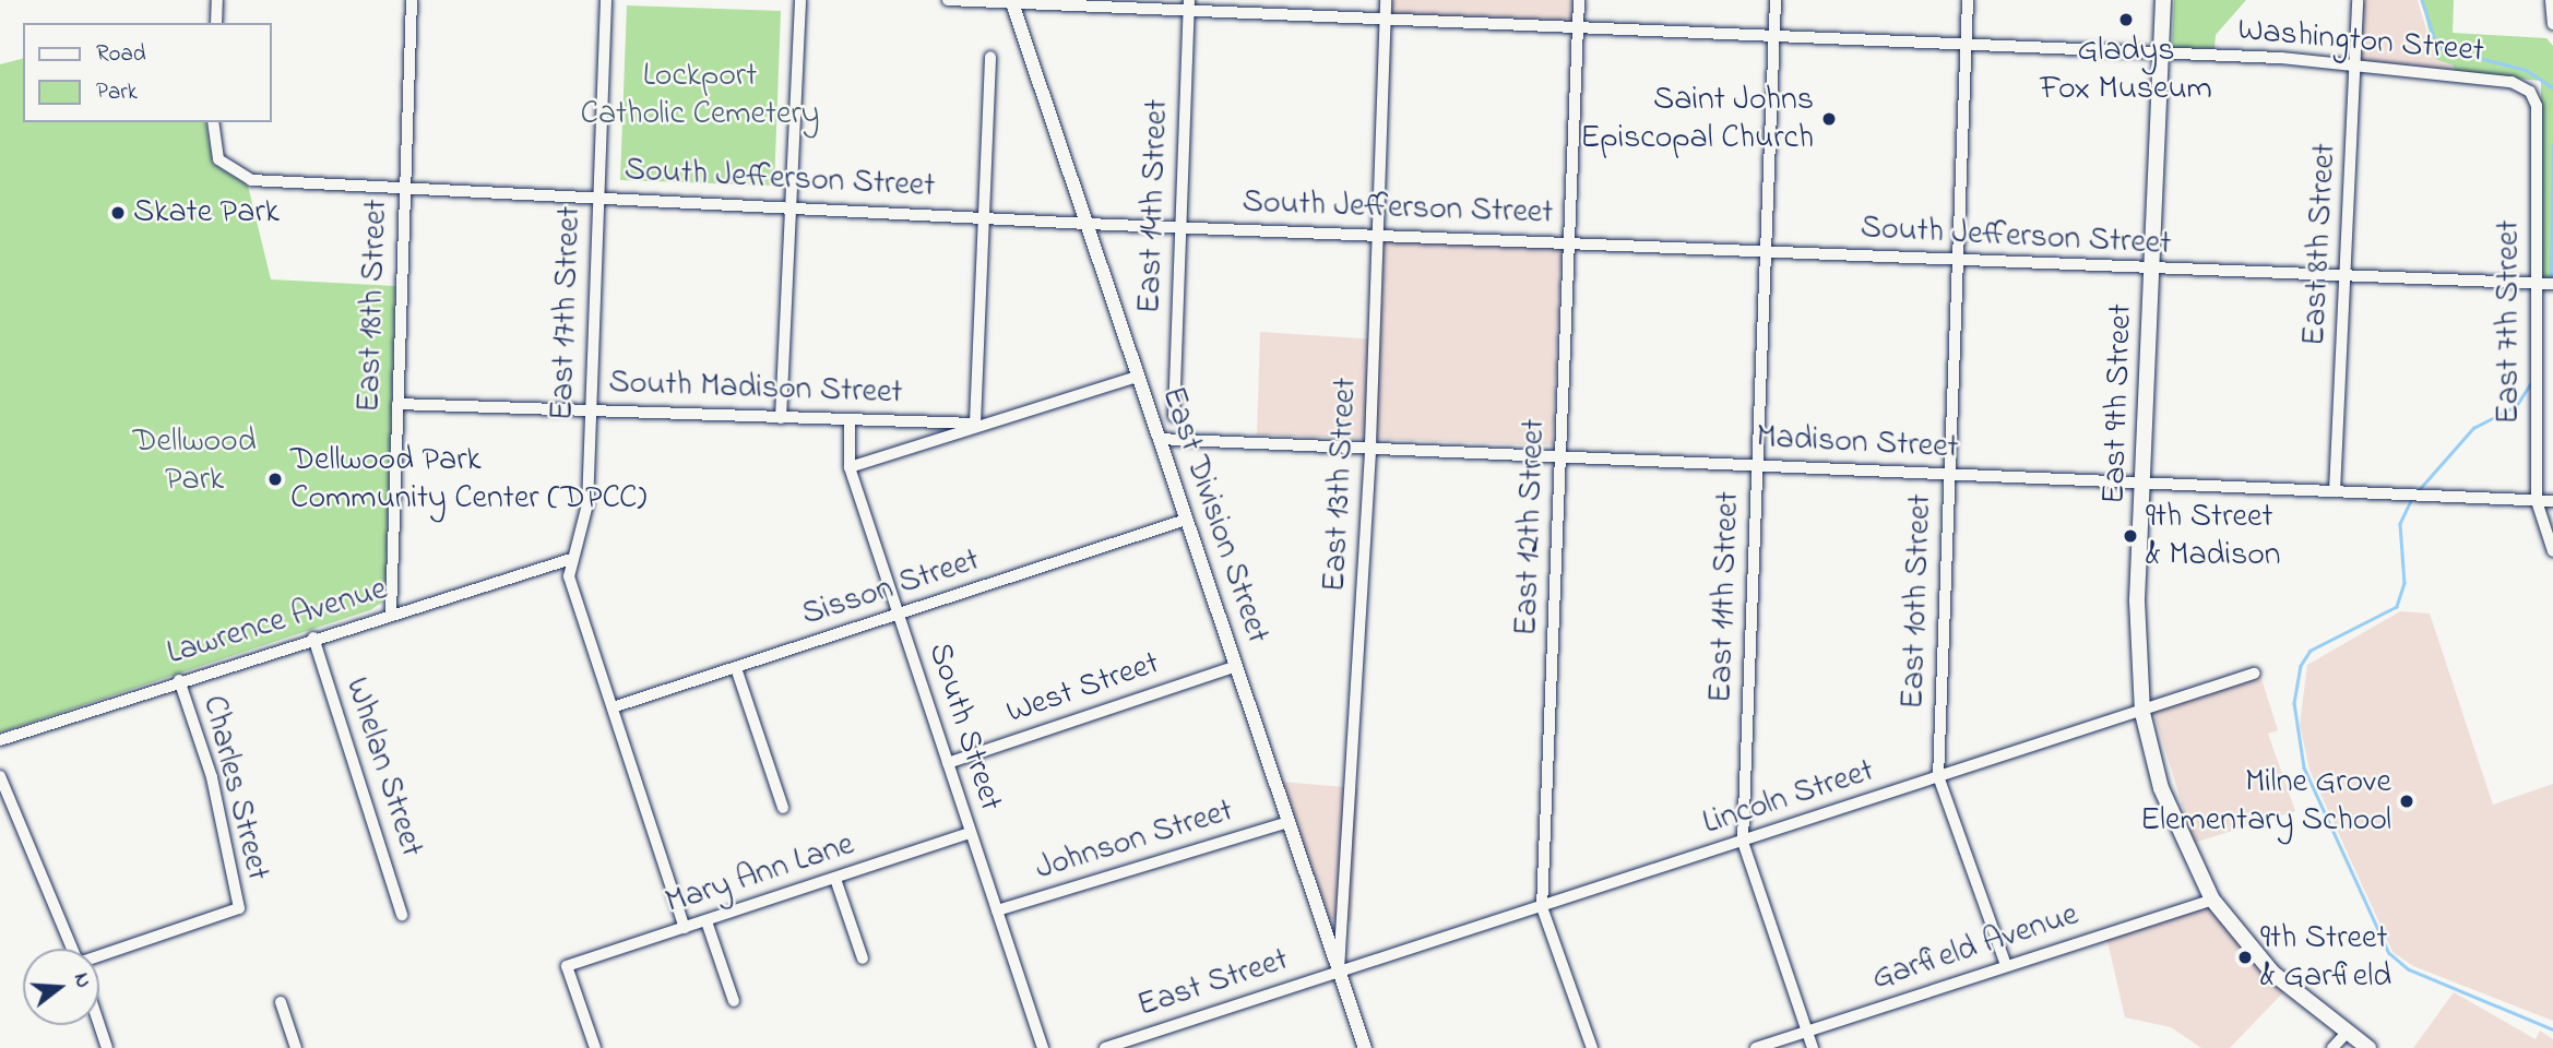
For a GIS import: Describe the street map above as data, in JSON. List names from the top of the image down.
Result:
{
  "streets": {
    "main road": ["East 9th Street"],
    "street": [
      "Washington Street",
      "South Jefferson Street",
      "East 14th Street",
      "East 8th Street",
      "East 18th Street",
      "East 17th Street",
      "East 7th Street",
      "South Madison Street",
      "Madison Street",
      "East 13th Street",
      "East Division Street",
      "East 12th Street",
      "Sisson Street",
      "East 11th Street",
      "East 10th Street",
      "Lawrence Avenue",
      "West Street",
      "South Street",
      "Whelan Street",
      "Charles Street",
      "Lincoln Street",
      "Johnson Street",
      "Mary Ann Lane",
      "Garfield Avenue",
      "East Street"
    ]
  },
  "crossings": [
    ["Washington Street", "East 14th Street"],
    ["Washington Street", "East 8th Street"],
    ["Washington Street", "East 7th Street"],
    ["Washington Street", "East 9th Street"],
    ["Washington Street", "East 13th Street"],
    ["Washington Street", "East Division Street"],
    ["Washington Street", "East 12th Street"],
    ["Washington Street", "East 11th Street"],
    ["Washington Street", "East 10th Street"],
    ["South Jefferson Street", "East 14th Street"],
    ["South Jefferson Street", "East 8th Street"],
    ["South Jefferson Street", "East 18th Street"],
    ["South Jefferson Street", "East 17th Street"],
    ["South Jefferson Street", "East 7th Street"],
    ["South Jefferson Street", "East 9th Street"],
    ["South Jefferson Street", "East 13th Street"],
    ["South Jefferson Street", "East Division Street"],
    ["South Jefferson Street", "East 12th Street"],
    ["South Jefferson Street", "East 11th Street"],
    ["South Jefferson Street", "East 10th Street"],
    ["East 8th Street", "Madison Street"],
    ["East 18th Street", "South Madison Street"],
    ["East 18th Street", "Lawrence Avenue"],
    ["East 17th Street", "South Madison Street"],
    ["East 17th Street", "Sisson Street"],
    ["East 17th Street", "Lawrence Avenue"],
    ["East 17th Street", "Mary Ann Lane"],
    ["East 7th Street", "Madison Street"],
    ["South Madison Street", "South Street"],
    ["East 9th Street", "Madison Street"],
    ["East 9th Street", "Lincoln Street"],
    ["East 9th Street", "Garfield Avenue"],
    ["Madison Street", "East 13th Street"],
    ["Madison Street", "East Division Street"],
    ["Madison Street", "East 12th Street"],
    ["Madison Street", "East 11th Street"],
    ["Madison Street", "East 10th Street"],
    ["East 13th Street", "East Division Street"],
    ["East 13th Street", "Lincoln Street"],
    ["East 13th Street", "East Street"],
    ["East Division Street", "Sisson Street"],
    ["East Division Street", "West Street"],
    ["East Division Street", "Lincoln Street"],
    ["East Division Street", "Johnson Street"],
    ["East Division Street", "East Street"],
    ["East 12th Street", "Lincoln Street"],
    ["Sisson Street", "South Street"],
    ["East 11th Street", "Lincoln Street"],
    ["East 11th Street", "Garfield Avenue"],
    ["East 10th Street", "Lincoln Street"],
    ["East 10th Street", "Garfield Avenue"],
    ["Lawrence Avenue", "Whelan Street"],
    ["Lawrence Avenue", "Charles Street"],
    ["West Street", "South Street"],
    ["South Street", "Johnson Street"],
    ["South Street", "Mary Ann Lane"],
    ["Lincoln Street", "East Street"]
  ],
  "parks": ["Lockport Catholic Cemetery", "Dellwood Park"],
  "places": [
    "Gladys Fox Museum",
    "Saint Johns Episcopal Church",
    "Skate Park",
    "Dellwood Park Community Center (DPCC)",
    "9th Street & Madison",
    "Milne Grove Elementary School",
    "9th Street & Garfield"
  ],
  "legend": ["Road", "Park"],
  "north": "right"
}
